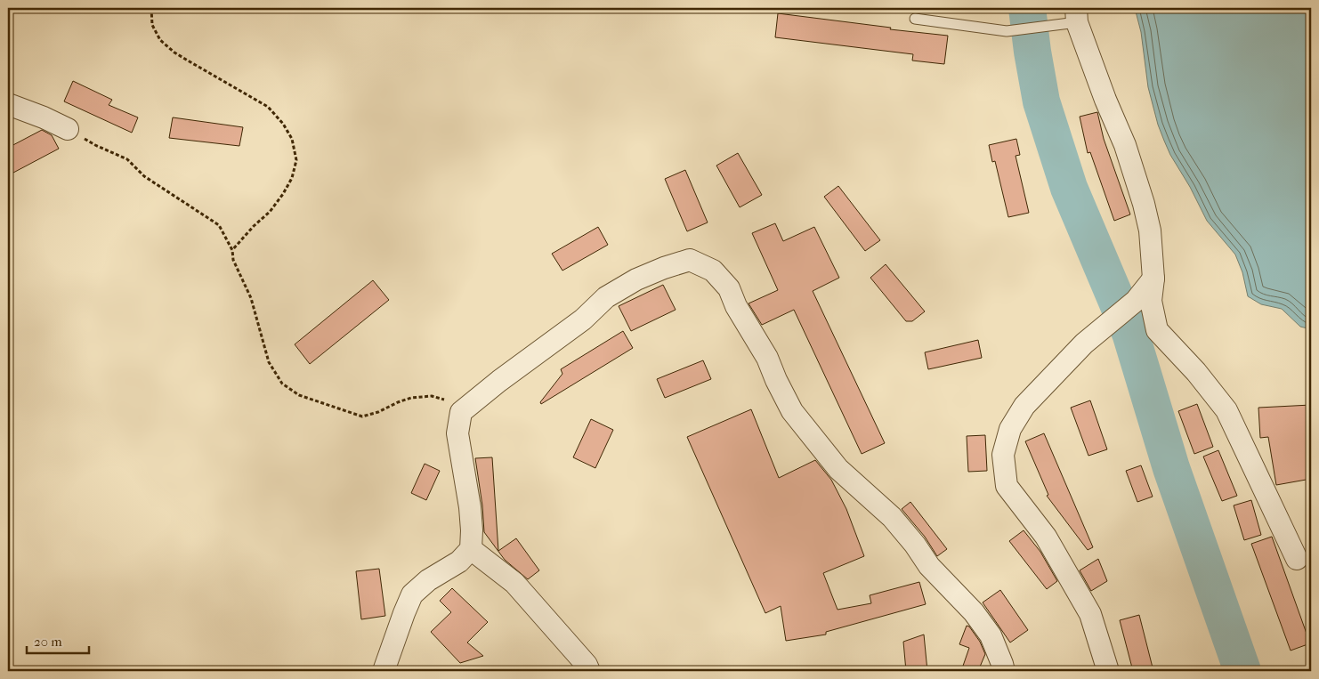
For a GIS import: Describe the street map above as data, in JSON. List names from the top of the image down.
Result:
{
  "scale_bar": "20 m"
}
